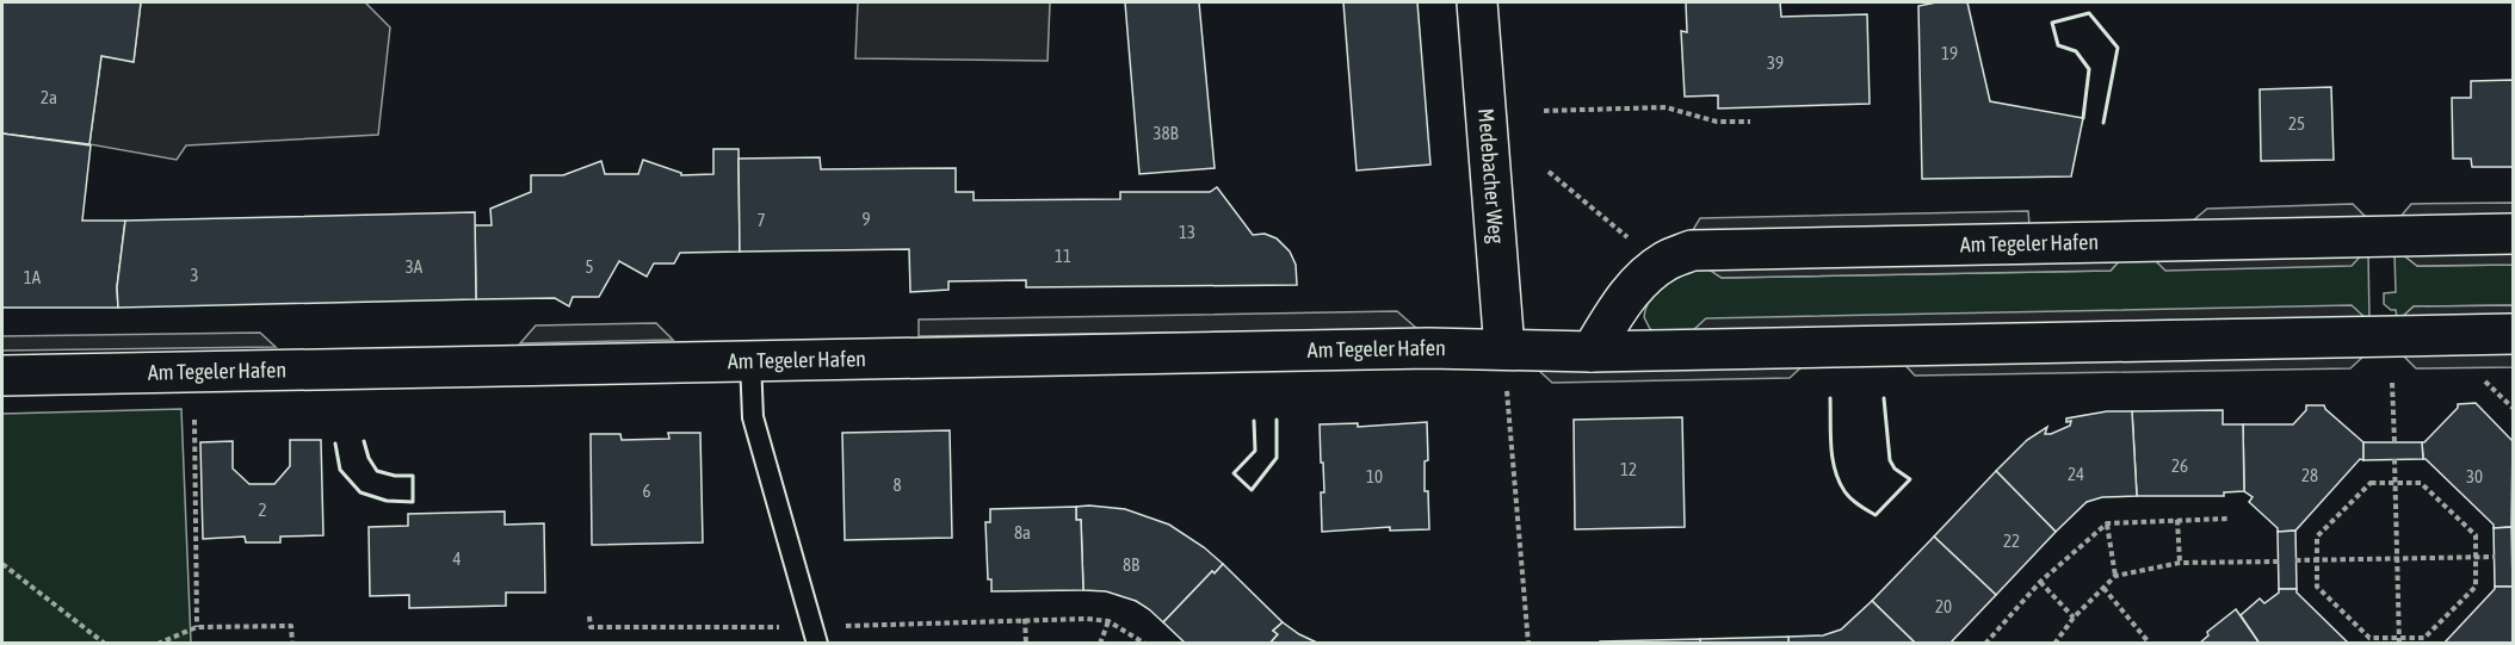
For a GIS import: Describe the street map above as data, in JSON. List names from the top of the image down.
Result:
{
  "streets": {
    "street": ["Medebacher Weg", "Am Tegeler Hafen"]
  },
  "crossings": [
    ["Medebacher Weg", "Am Tegeler Hafen"]
  ],
  "house_numbers": [
    "19",
    "39",
    "2a",
    "25",
    "38B",
    "9",
    "7",
    "13",
    "11",
    "3A",
    "5",
    "3",
    "1A",
    "26",
    "12",
    "24",
    "28",
    "10",
    "30",
    "8",
    "6",
    "2",
    "8a",
    "22",
    "4",
    "8B",
    "20"
  ]
}
